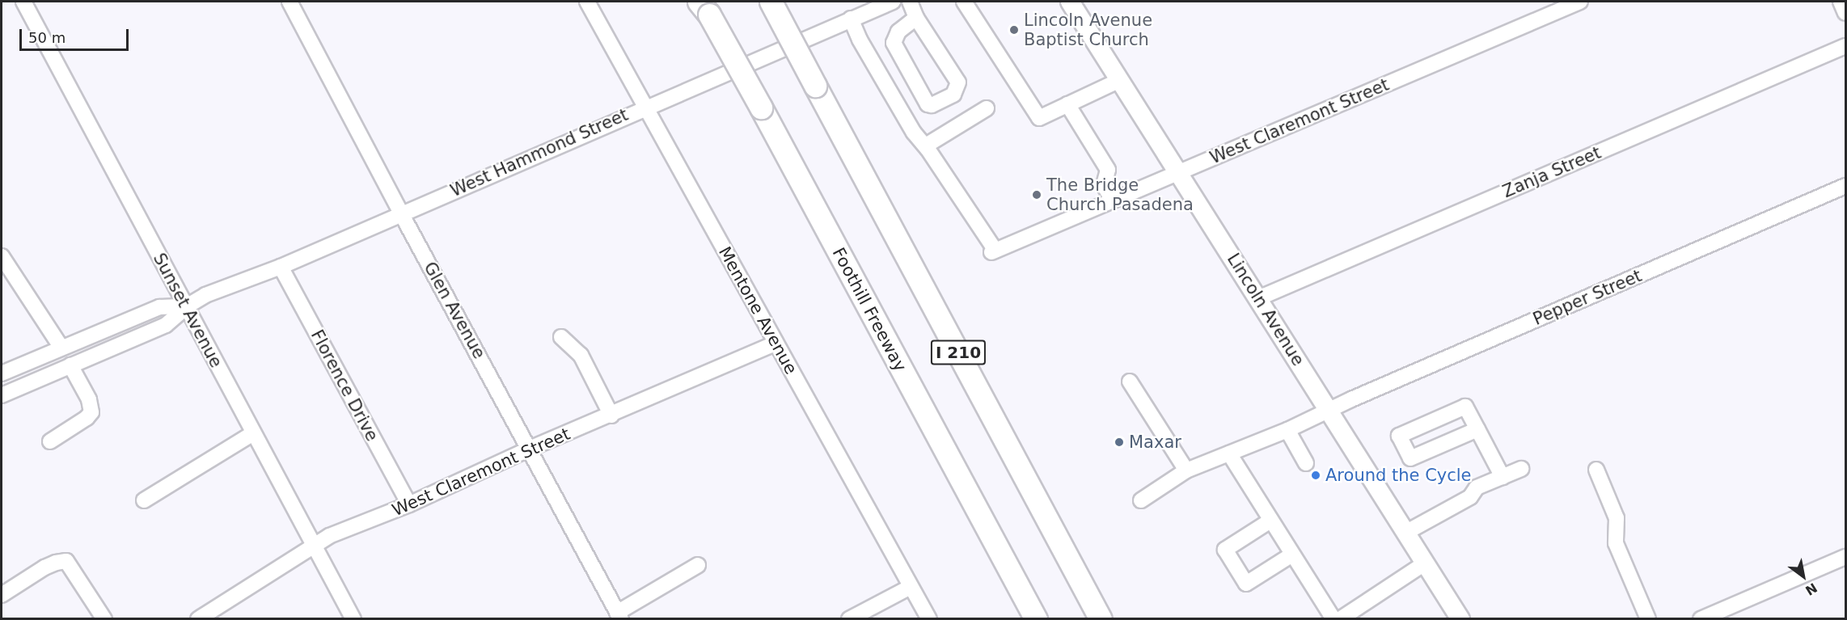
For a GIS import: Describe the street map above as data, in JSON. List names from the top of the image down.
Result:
{
  "streets": {
    "highway": ["Foothill Freeway", "I 210"],
    "main road": ["Lincoln Avenue"],
    "street": [
      "West Claremont Street",
      "West Hammond Street",
      "Zanja Street",
      "Pepper Street",
      "Sunset Avenue",
      "Glen Avenue",
      "Mentone Avenue",
      "Florence Drive"
    ]
  },
  "crossings": [
    ["West Claremont Street", "Lincoln Avenue"],
    ["West Claremont Street", "Sunset Avenue"],
    ["West Claremont Street", "Glen Avenue"],
    ["West Claremont Street", "Mentone Avenue"],
    ["West Claremont Street", "Florence Drive"],
    ["West Hammond Street", "Sunset Avenue"],
    ["West Hammond Street", "Glen Avenue"],
    ["West Hammond Street", "Mentone Avenue"],
    ["West Hammond Street", "Florence Drive"],
    ["Zanja Street", "Lincoln Avenue"],
    ["Pepper Street", "Lincoln Avenue"]
  ],
  "places": [
    "Lincoln Avenue Baptist Church",
    "The Bridge Church Pasadena",
    "Maxar",
    "Around the Cycle"
  ],
  "scale_bar": "50 m",
  "north": "bottom right"
}
